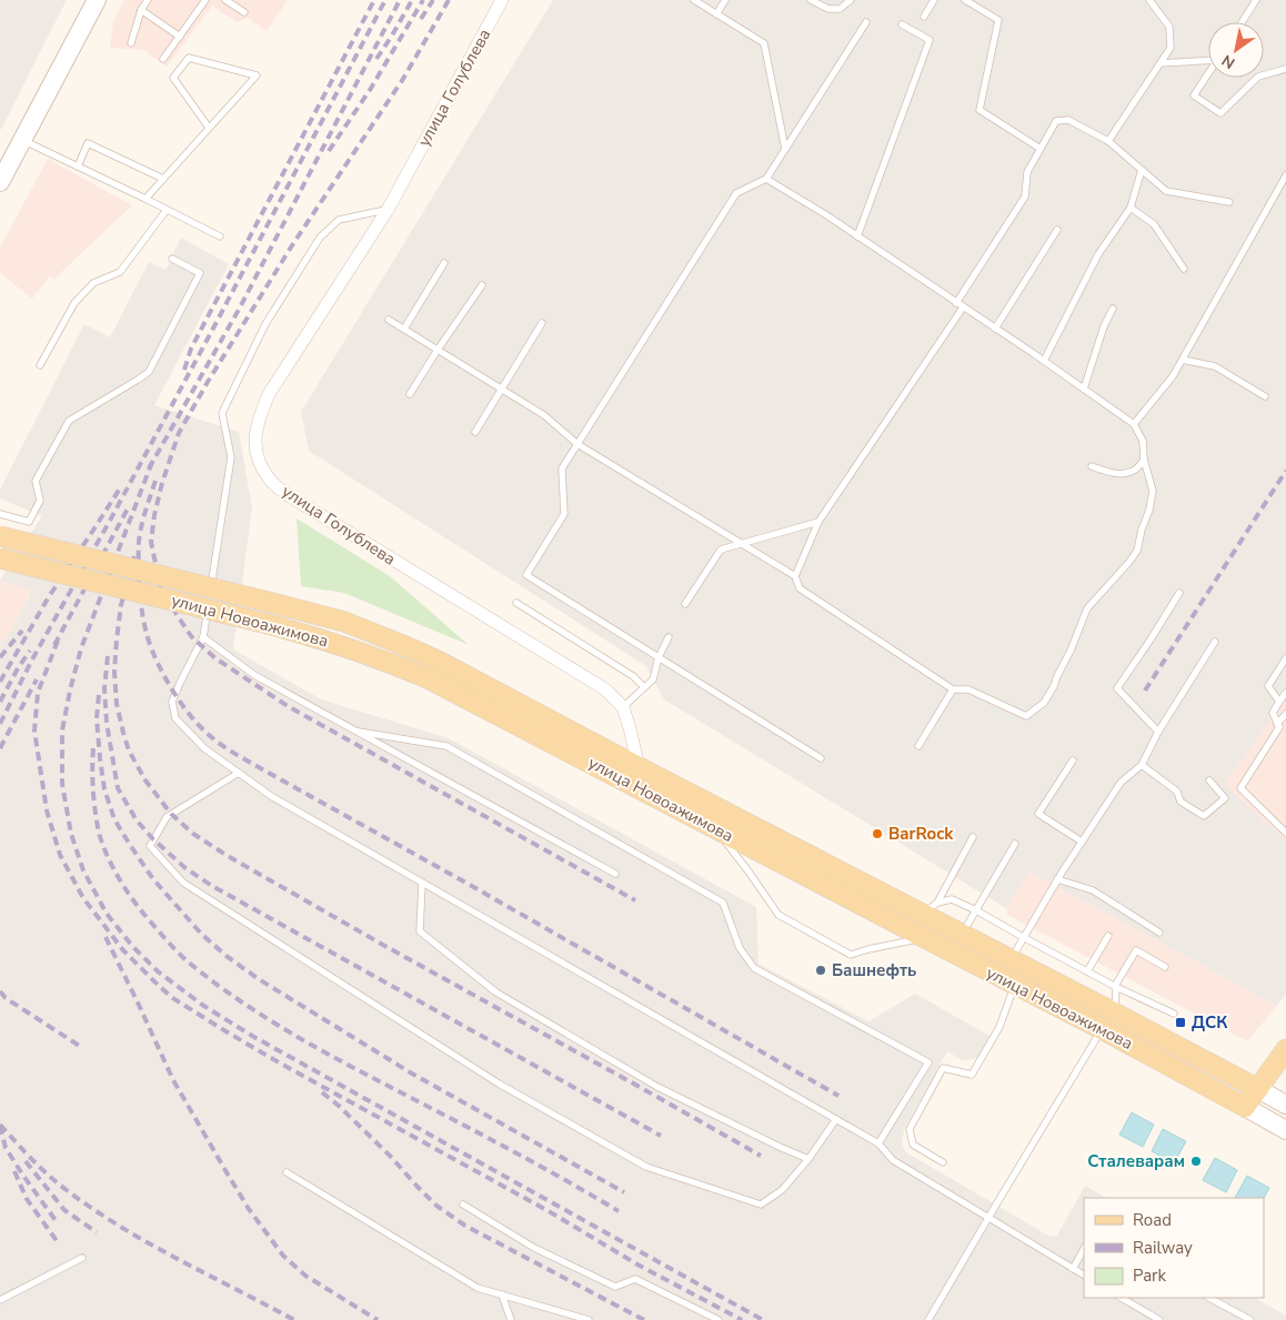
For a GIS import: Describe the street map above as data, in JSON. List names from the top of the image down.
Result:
{
  "streets": {
    "main road": ["улица Новоажимова"],
    "street": ["улица Голублева"]
  },
  "places": {
    "other": ["BarRock", "Башнефть", "Сталеварам"],
    "transit": ["ДСК"]
  },
  "legend": ["Road", "Railway", "Park"],
  "north": "bottom left"
}
